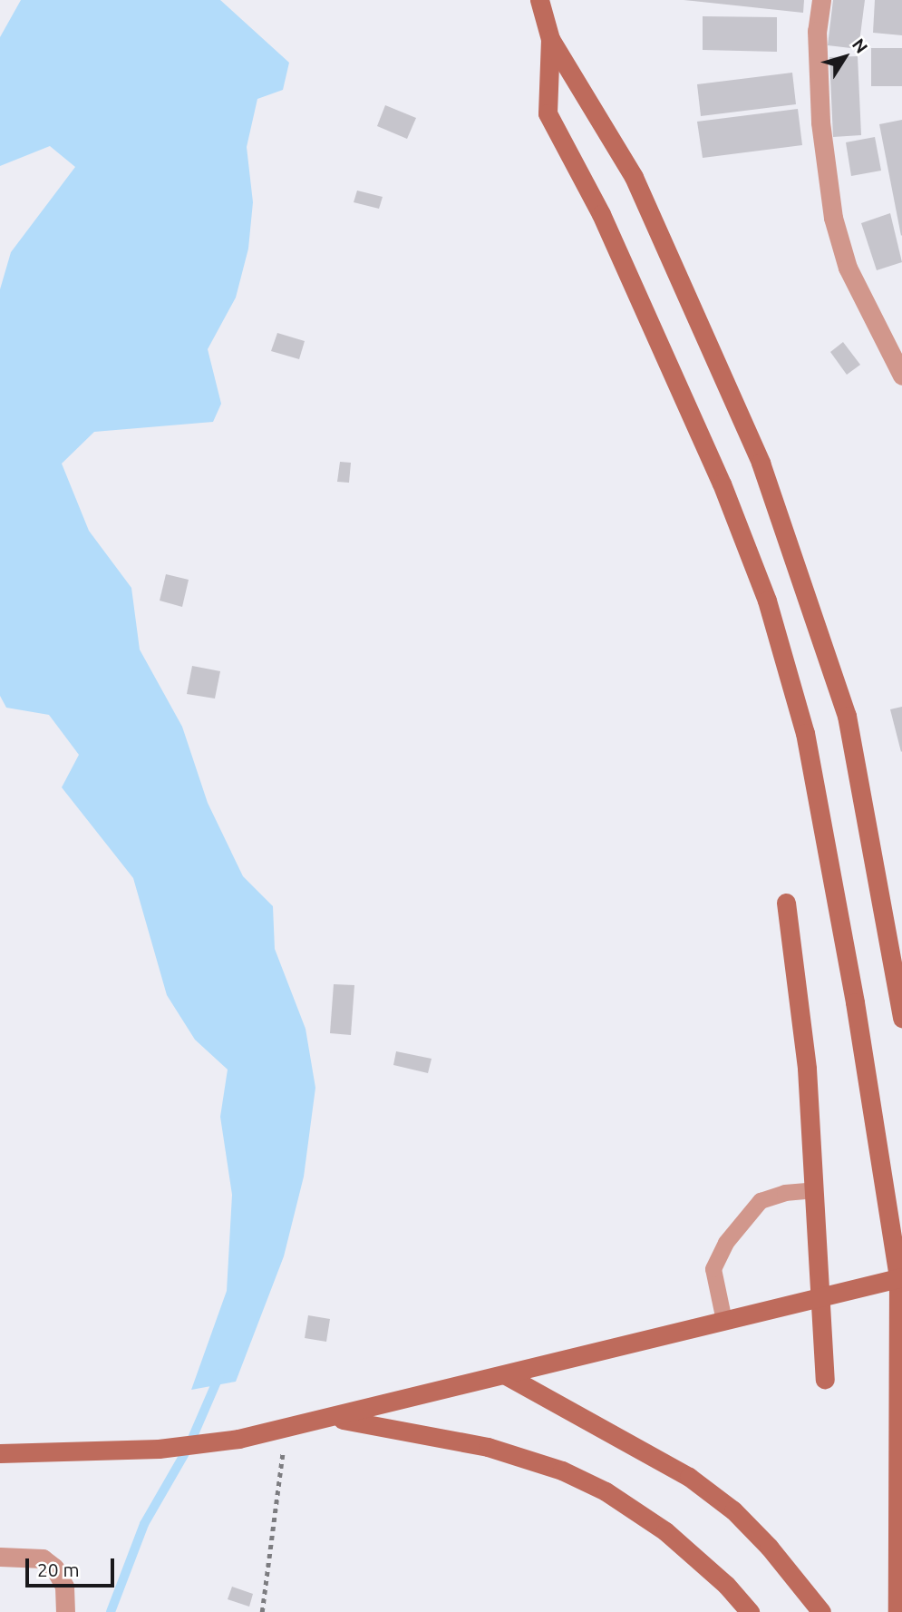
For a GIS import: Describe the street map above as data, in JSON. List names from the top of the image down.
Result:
{
  "scale_bar": "20 m",
  "north": "top right"
}
